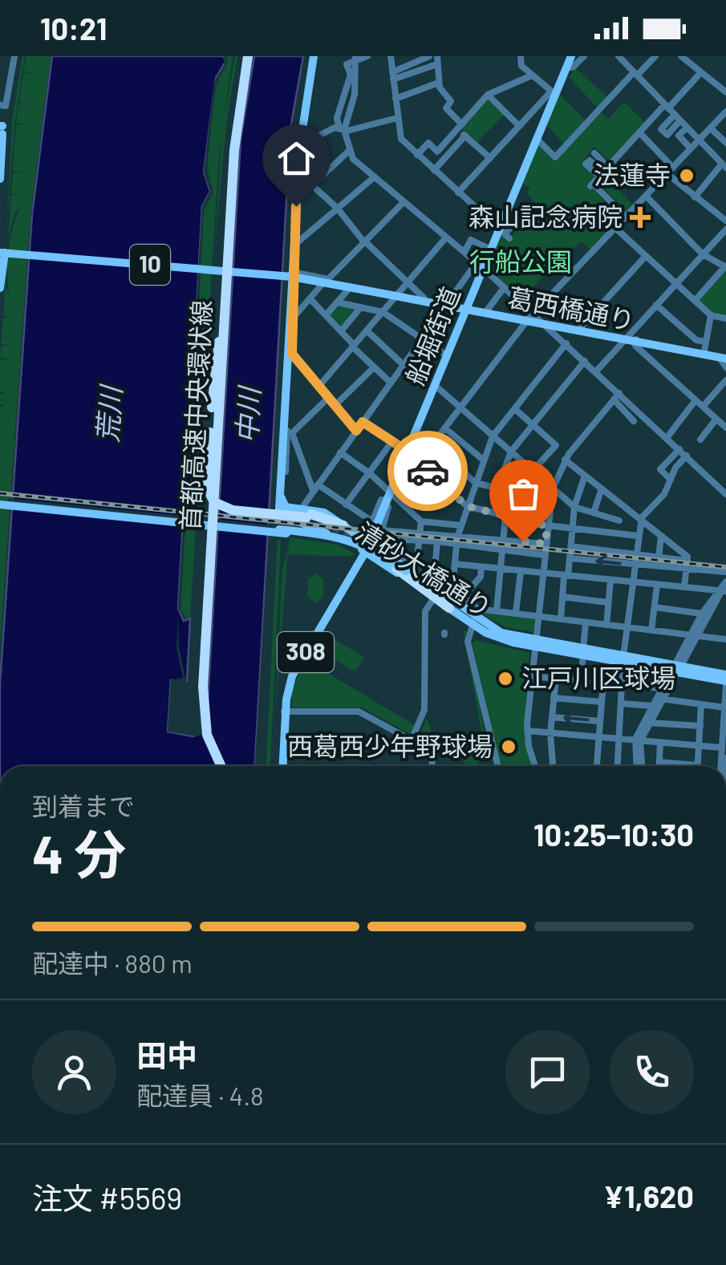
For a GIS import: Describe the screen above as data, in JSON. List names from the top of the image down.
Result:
{
  "streets": {
    "highway": ["首都高速中央環状線"],
    "main road": [
      "10",
      "葛西橋通り",
      "船堀街道",
      "清砂大橋通り",
      "308"
    ]
  },
  "crossings": [
    ["葛西橋通り", "船堀街道"],
    ["船堀街道", "清砂大橋通り"]
  ],
  "water": ["荒川", "中川"],
  "parks": ["行船公園"],
  "places": {
    "other": ["法蓮寺", "江戸川区球場", "西葛西少年野球場"],
    "health": ["森山記念病院"]
  },
  "page": {
    "status": "10:21",
    "heading": ["4 分", "到着まで", "10:25–10:30"],
    "panel": [
      "田中",
      "配達員 · 4.8",
      "注文 #5569",
      "¥1,620"
    ],
    "bar": "配達中 · 880 m"
  }
}
